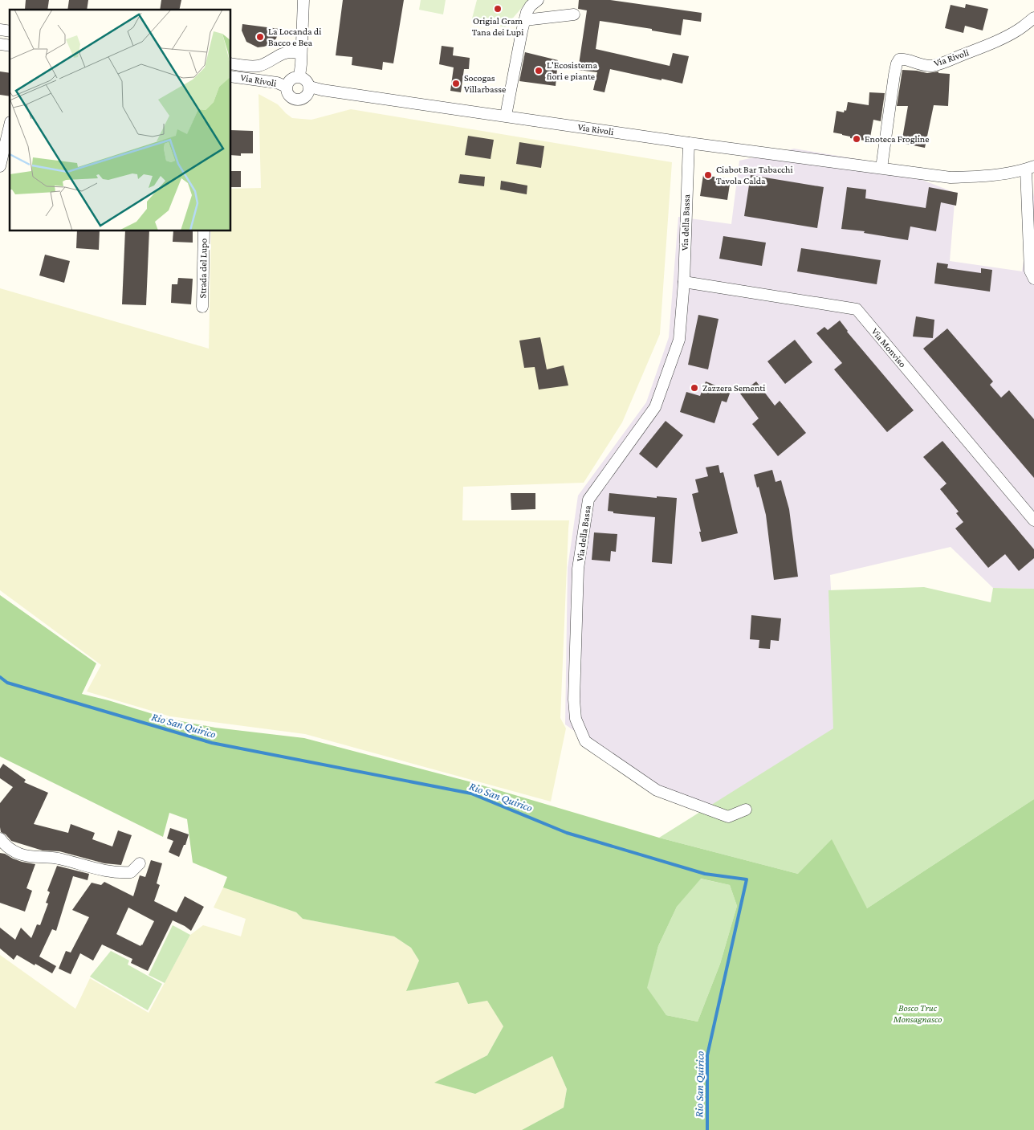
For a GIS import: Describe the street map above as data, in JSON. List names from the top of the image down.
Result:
{
  "streets": {
    "street": [
      "Via Rivoli",
      "Via della Bassa",
      "Strada del Lupo",
      "Via Monviso"
    ]
  },
  "crossings": [
    ["Via Rivoli", "Via della Bassa"],
    ["Via della Bassa", "Via Monviso"]
  ],
  "water": ["Rio San Quirico"],
  "parks": ["Bosco Truc Monsagnasco"],
  "places": [
    "Origial Gram Tana dei Lupi",
    "La Locanda di Bacco e Bea",
    "L'Ecosistema fiori e piante",
    "Socogas Villarbasse",
    "Enoteca Frogline",
    "Ciabot Bar Tabacchi Tavola Calda",
    "Zazzera Sementi"
  ]
}
